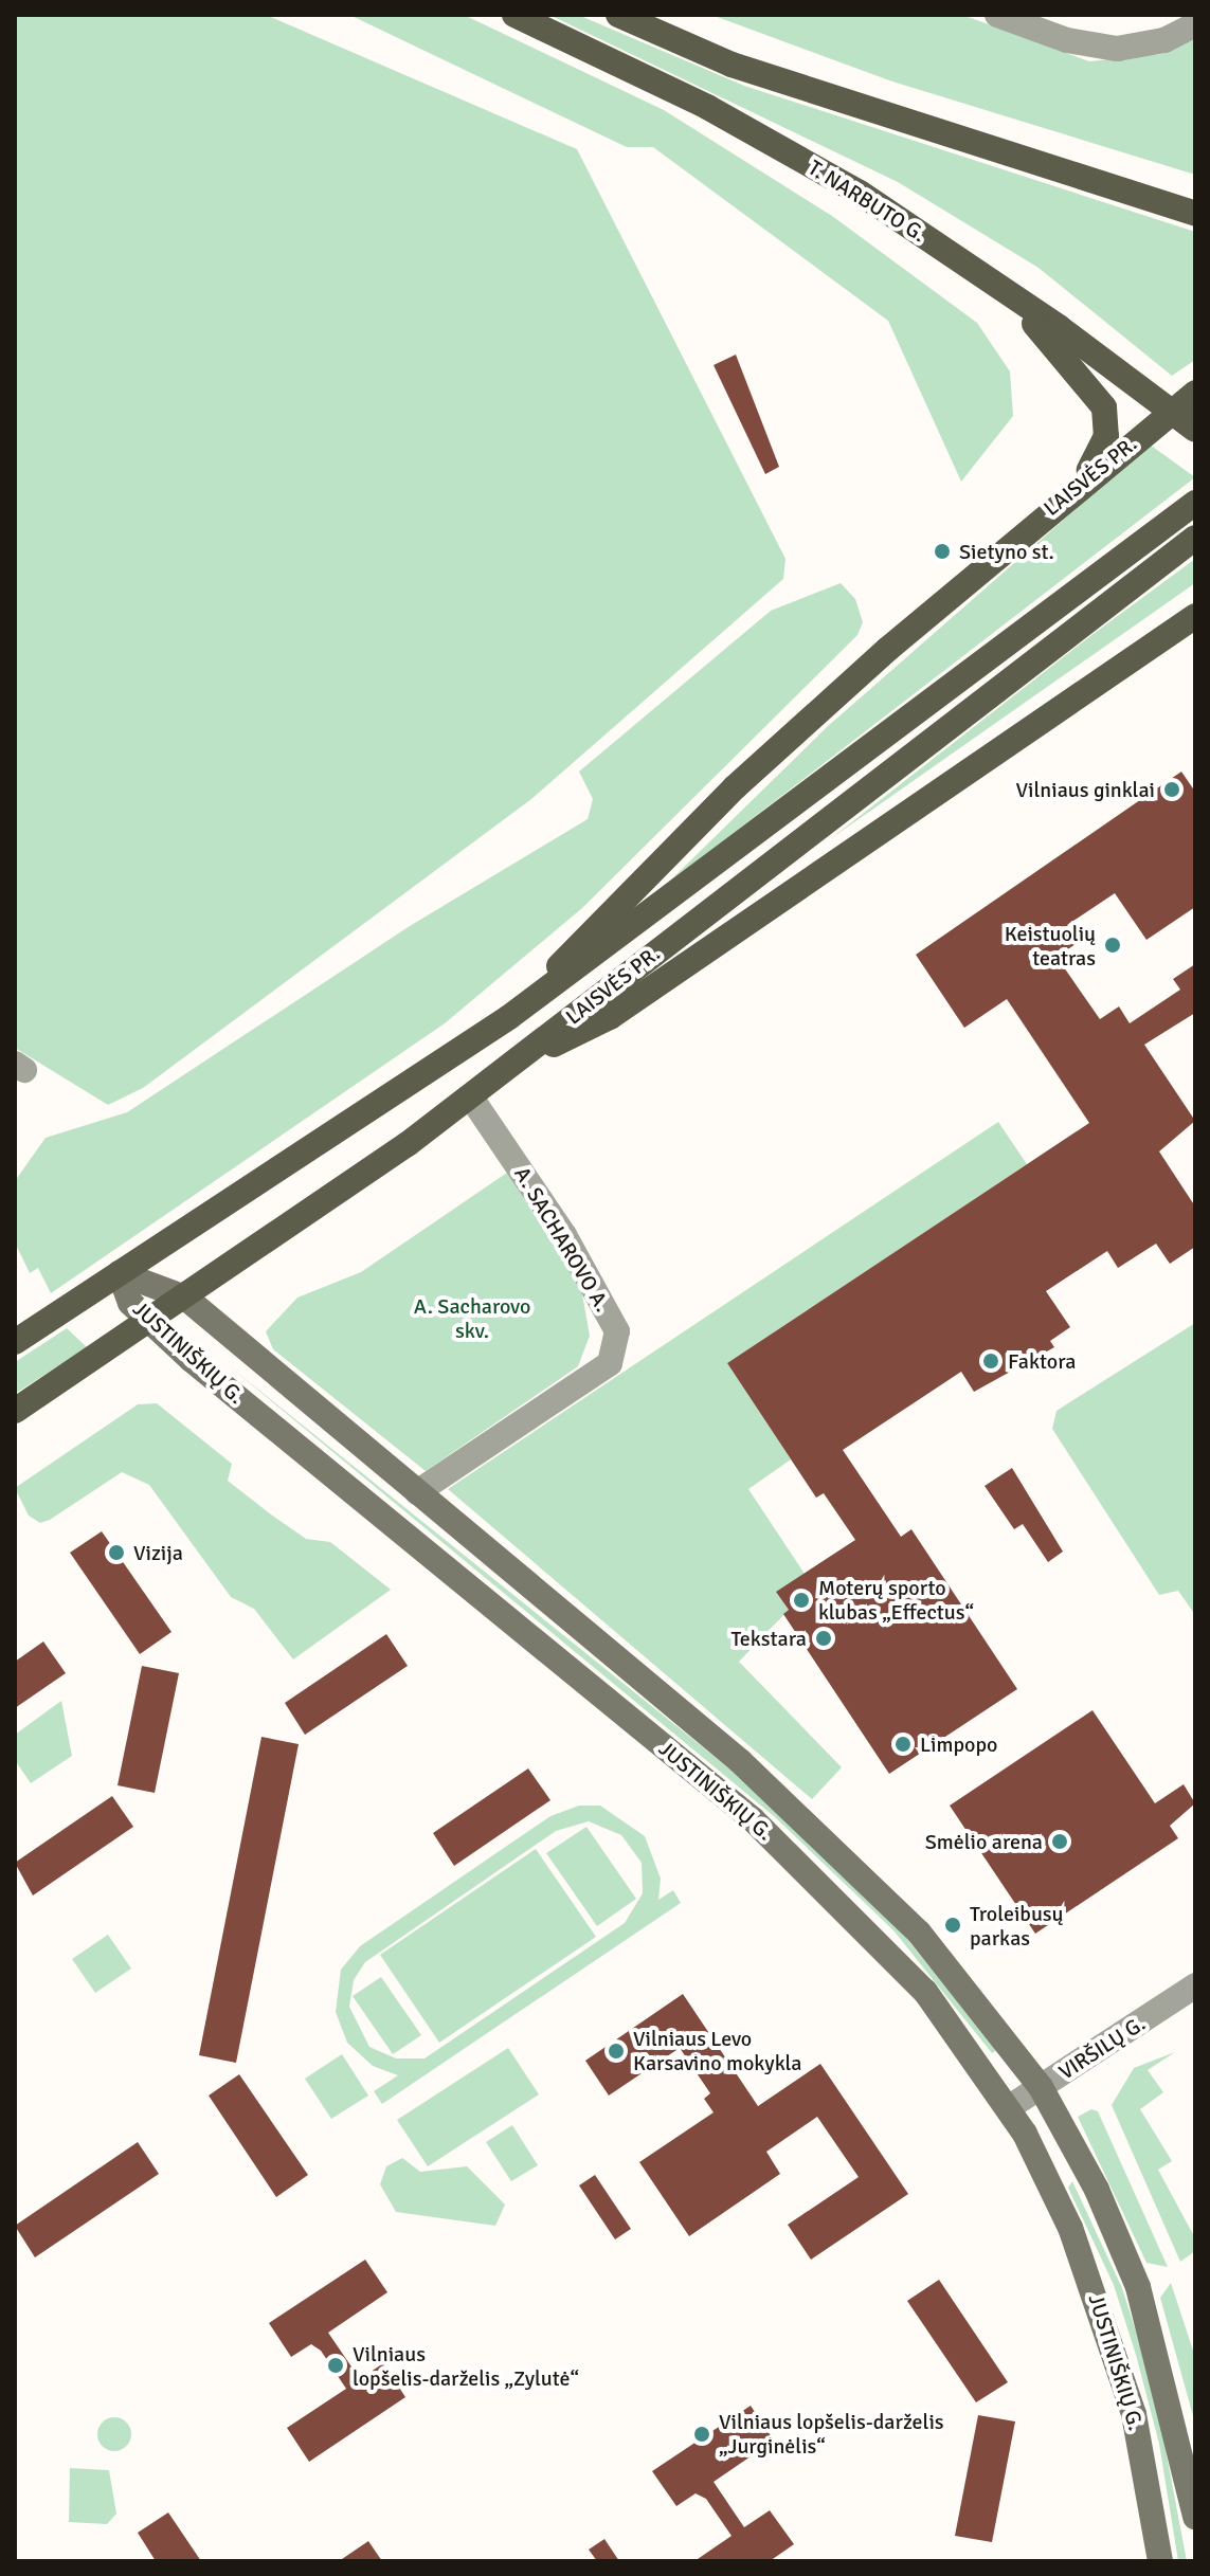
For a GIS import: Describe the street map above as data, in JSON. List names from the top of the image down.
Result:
{
  "streets": {
    "main road": ["T. NARBUTO G.", "LAISVĖS PR.", "JUSTINIŠKIŲ G."],
    "street": ["A. SACHAROVO A.", "VIRŠILŲ G."]
  },
  "crossings": [
    ["T. NARBUTO G.", "LAISVĖS PR."],
    ["LAISVĖS PR.", "A. SACHAROVO A."],
    ["LAISVĖS PR.", "JUSTINIŠKIŲ G."],
    ["A. SACHAROVO A.", "JUSTINIŠKIŲ G."],
    ["JUSTINIŠKIŲ G.", "VIRŠILŲ G."]
  ],
  "parks": ["A. Sacharovo skv."],
  "places": [
    "Sietyno st.",
    "Vilniaus ginklai",
    "Keistuolių teatras",
    "Faktora",
    "Vizija",
    "Moterų sporto klubas „Effectus“",
    "Tekstara",
    "Limpopo",
    "Smėlio arena",
    "Troleibusų parkas",
    "Vilniaus Levo Karsavino mokykla",
    "Vilniaus lopšelis-darželis „Zylutė“",
    "Vilniaus lopšelis-darželis „Jurginėlis“"
  ]
}
